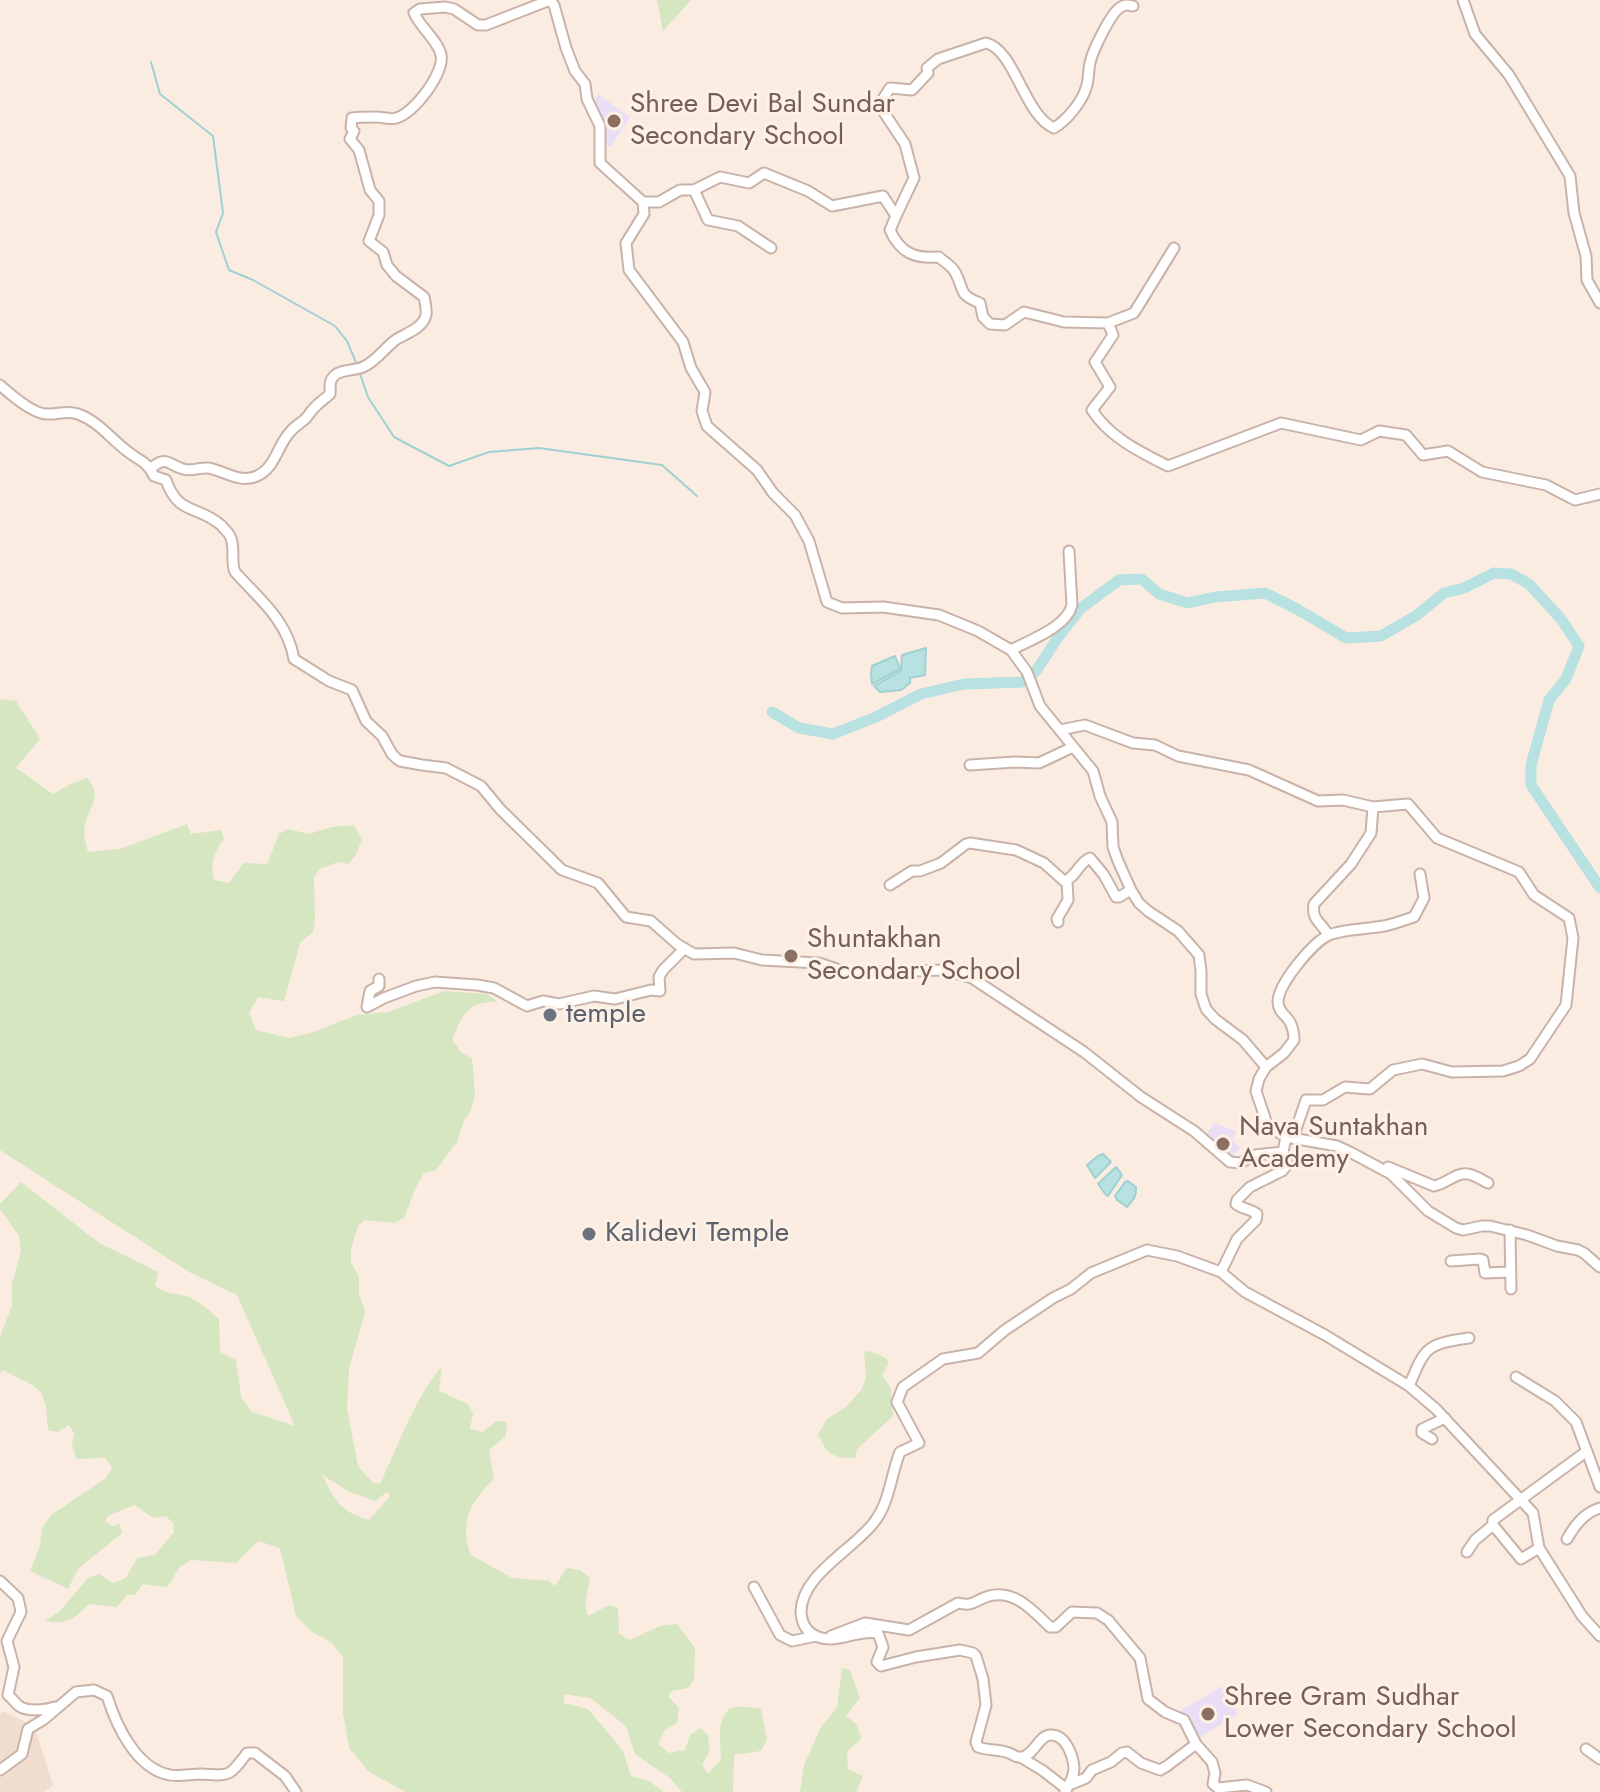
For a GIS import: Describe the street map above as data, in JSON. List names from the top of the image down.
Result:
{
  "places": [
    "Shree Devi Bal Sundar Secondary School",
    "Shuntakhan Secondary School",
    "temple",
    "Nava Suntakhan Academy",
    "Kalidevi Temple",
    "Shree Gram Sudhar Lower Secondary School"
  ]
}
